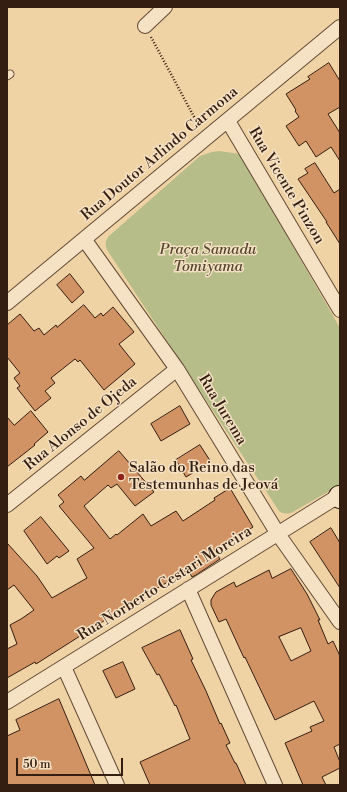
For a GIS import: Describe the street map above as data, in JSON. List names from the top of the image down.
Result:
{
  "streets": {
    "street": [
      "Rua Doutor Arlindo Carmona",
      "Rua Vicente Pinzon",
      "Rua Jurema",
      "Rua Alonso de Ojeda",
      "Rua Norberto Cestari Moreira"
    ]
  },
  "crossings": [
    ["Rua Doutor Arlindo Carmona", "Rua Vicente Pinzon"],
    ["Rua Doutor Arlindo Carmona", "Rua Jurema"],
    ["Rua Jurema", "Rua Alonso de Ojeda"],
    ["Rua Jurema", "Rua Norberto Cestari Moreira"]
  ],
  "parks": ["Praça Samadu Tomiyama"],
  "places": ["Salão do Reino das Testemunhas de Jeová"],
  "scale_bar": "50 m"
}
